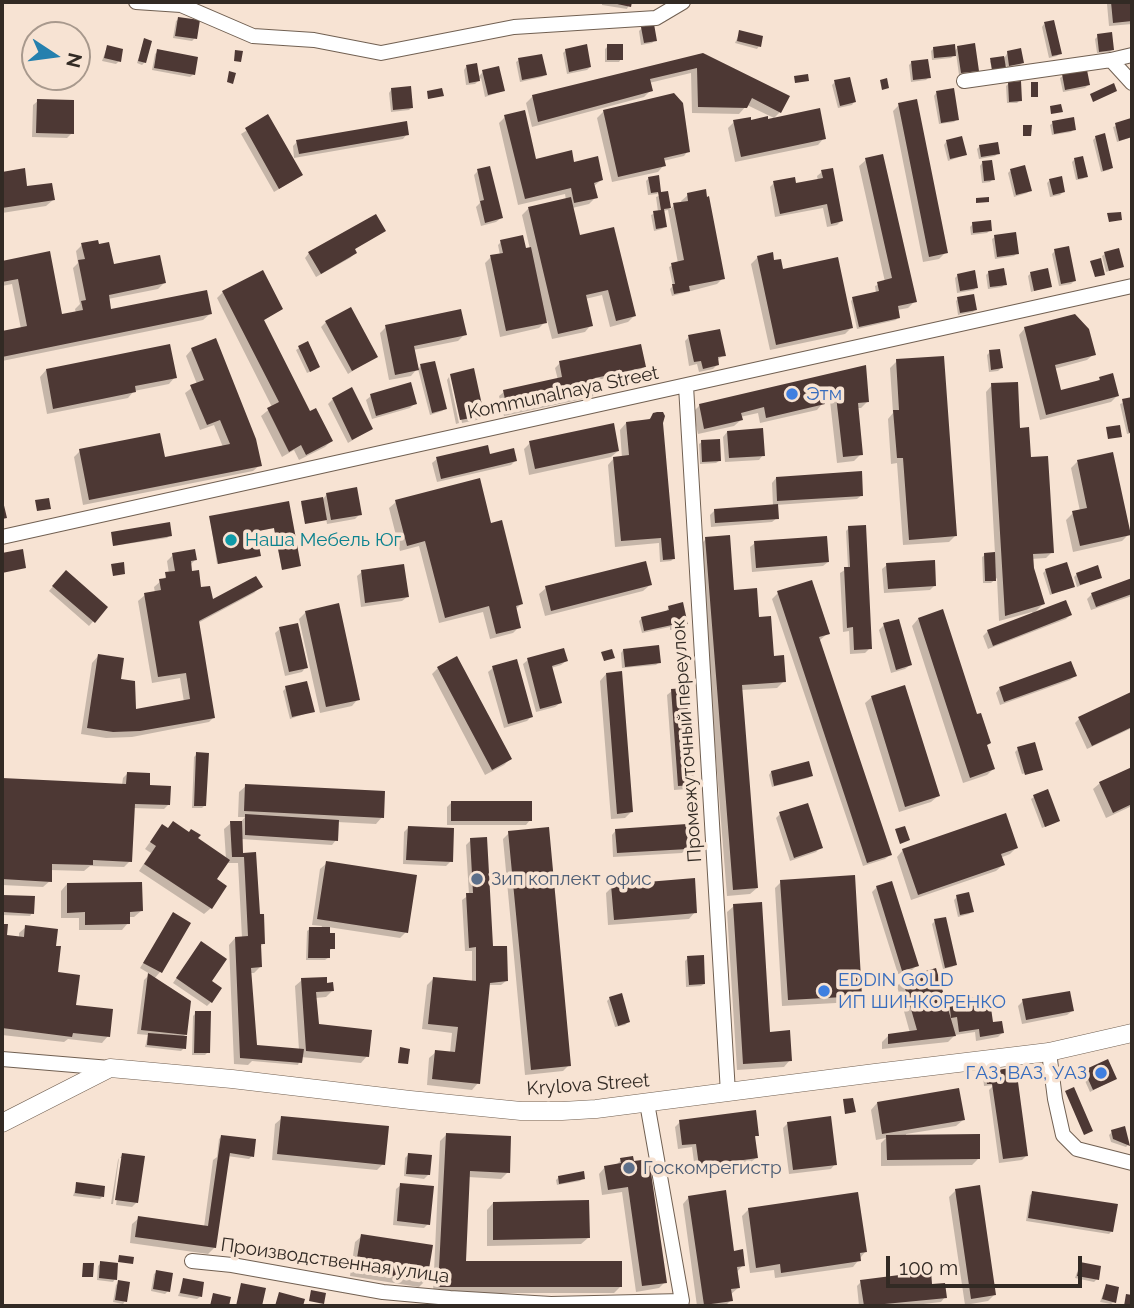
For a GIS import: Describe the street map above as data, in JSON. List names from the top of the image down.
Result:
{
  "streets": {
    "main road": ["Krylova Street"],
    "street": ["Kommunalnaya Street", "Промежуточный переулок", "Производственная улица"]
  },
  "crossings": [
    ["Kommunalnaya Street", "Промежуточный переулок"],
    ["Промежуточный переулок", "Krylova Street"],
    ["Krylova Street", "Производственная улица"]
  ],
  "places": [
    "Этм",
    "Наша Мебель Юг",
    "Зип коплект офис",
    "EDDIN GOLD ИП ШИНКОРЕНКО",
    "ГАЗ, ВАЗ, УАЗ",
    "Госкомрегистр"
  ],
  "scale_bar": "100 m",
  "north": "right"
}
